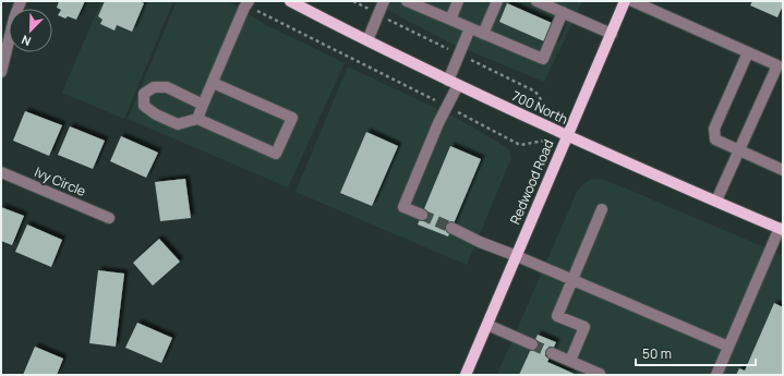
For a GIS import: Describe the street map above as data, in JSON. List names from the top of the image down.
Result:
{
  "streets": {
    "main road": ["700 North", "Redwood Road"],
    "street": ["Ivy Circle"]
  },
  "crossings": [
    ["700 North", "Redwood Road"]
  ],
  "scale_bar": "50 m",
  "north": "bottom left"
}
